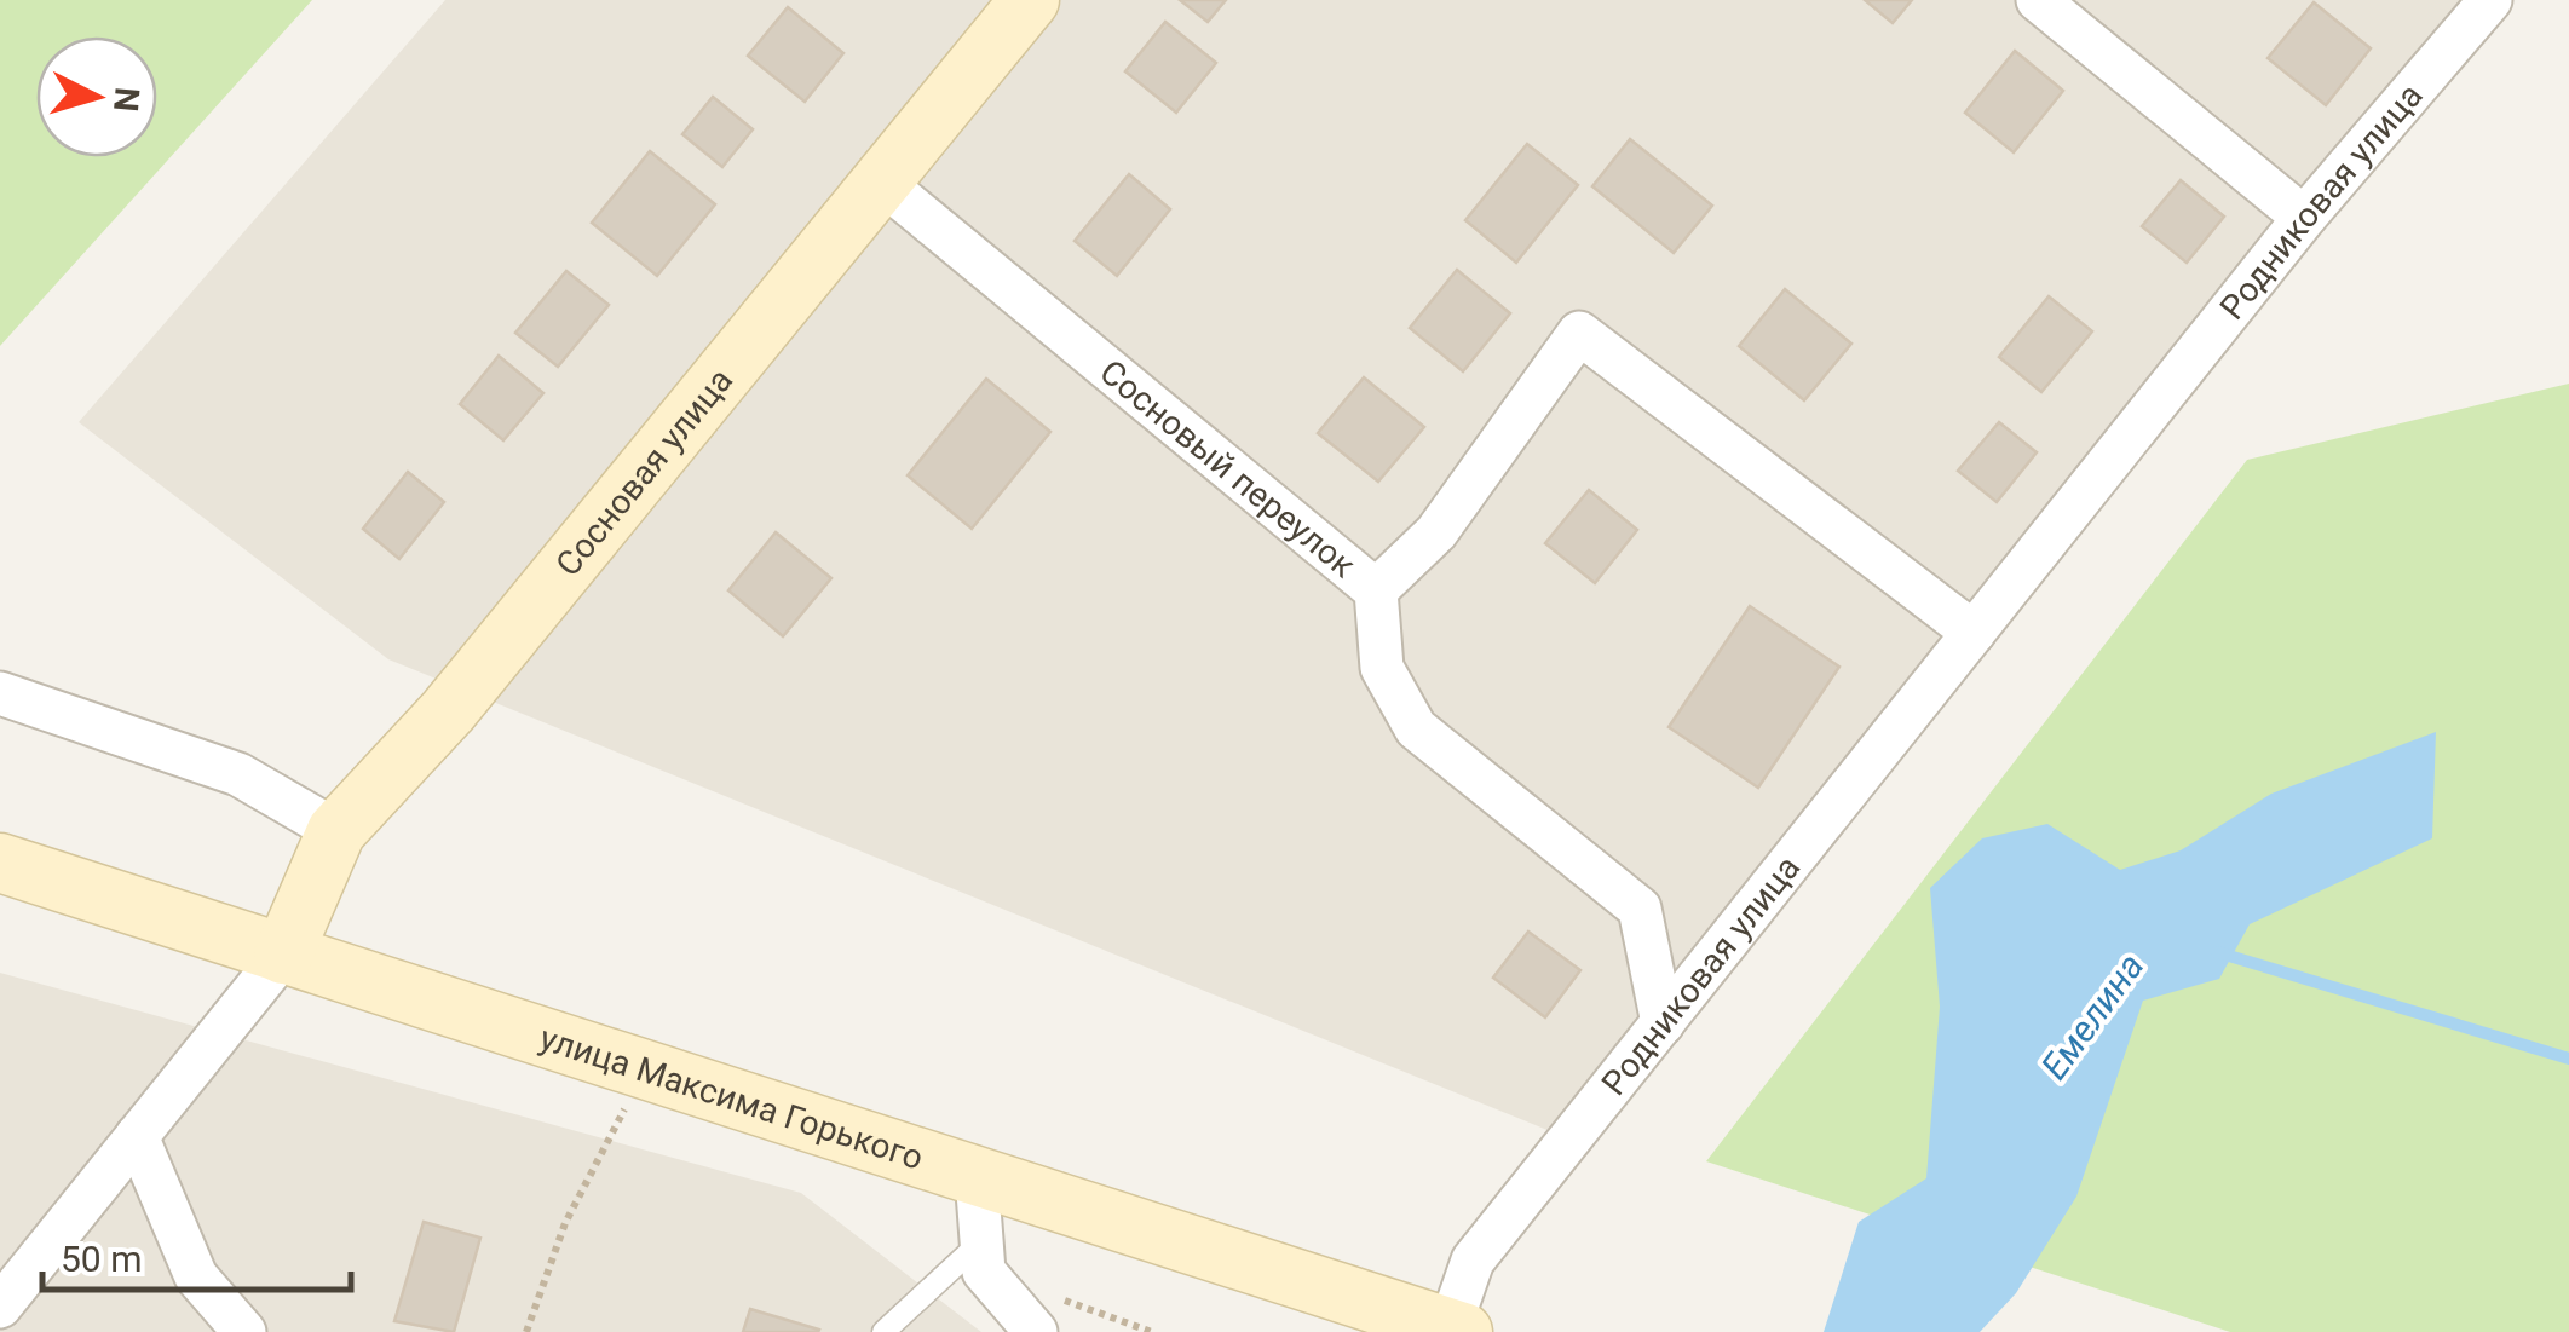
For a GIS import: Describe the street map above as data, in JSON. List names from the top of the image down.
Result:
{
  "streets": {
    "main road": ["Сосновая улица", "улица Максима Горького"],
    "street": ["Родниковая улица", "Сосновый переулок"]
  },
  "crossings": [
    ["Родниковая улица", "Сосновый переулок"],
    ["Родниковая улица", "улица Максима Горького"],
    ["Сосновый переулок", "Сосновая улица"],
    ["Сосновая улица", "улица Максима Горького"]
  ],
  "water": ["Емелина"],
  "scale_bar": "50 m",
  "north": "right"
}
